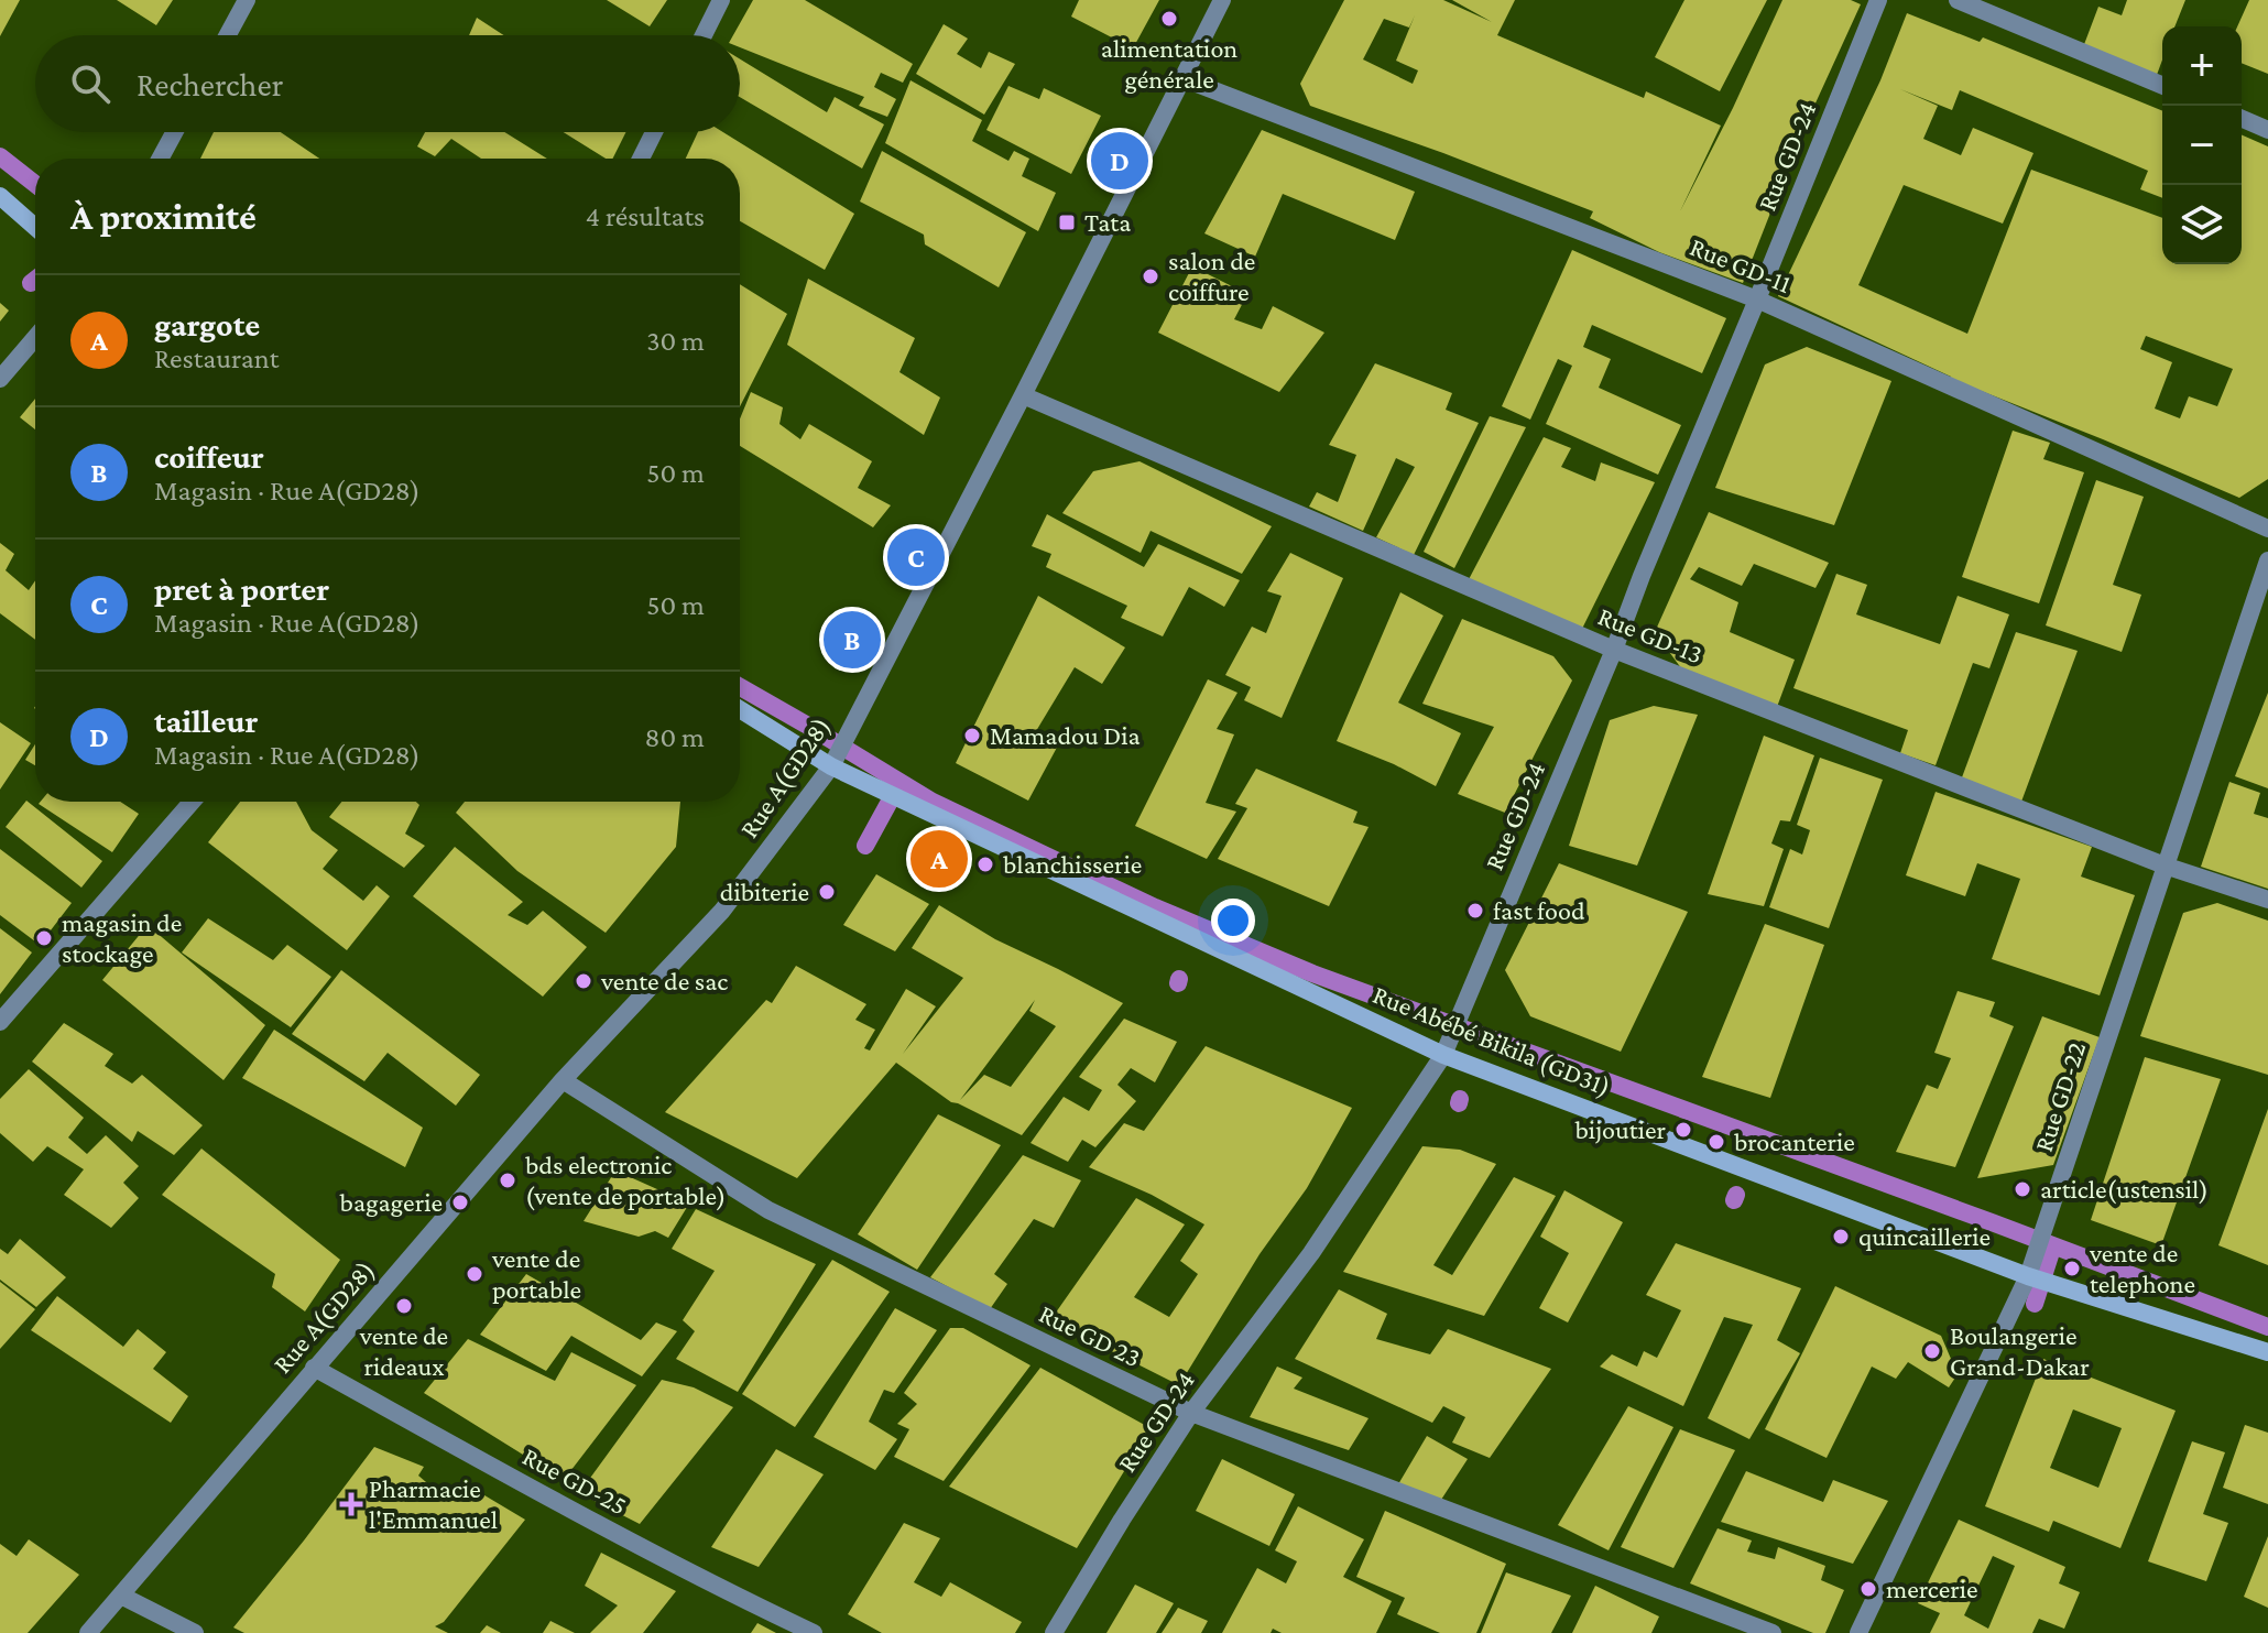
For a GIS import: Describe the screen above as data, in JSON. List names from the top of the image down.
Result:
{
  "streets": {
    "main road": ["Rue Abébé Bikila (GD31)"],
    "street": [
      "Rue GD-24",
      "Rue GD-11",
      "Rue GD-13",
      "Rue A(GD28)",
      "Rue GD-22",
      "Rue GD 23",
      "Rue GD-25"
    ]
  },
  "crossings": [
    ["Rue GD-24", "Rue GD-11"],
    ["Rue GD-24", "Rue GD-13"],
    ["Rue GD-24", "Rue Abébé Bikila (GD31)"],
    ["Rue GD-24", "Rue GD 23"],
    ["Rue GD-11", "Rue A(GD28)"],
    ["Rue GD-13", "Rue A(GD28)"],
    ["Rue GD-13", "Rue GD-22"],
    ["Rue A(GD28)", "Rue Abébé Bikila (GD31)"],
    ["Rue A(GD28)", "Rue GD 23"],
    ["Rue A(GD28)", "Rue GD-25"],
    ["Rue Abébé Bikila (GD31)", "Rue GD-22"]
  ],
  "places": {
    "other": [
      "alimentation générale",
      "salon de coiffure",
      "Mamadou Dia",
      "blanchisserie",
      "dibiterie",
      "fast food",
      "magasin de stockage",
      "vente de sac",
      "bijoutier",
      "brocanterie",
      "bds electronic (vente de portable)",
      "article(ustensil)",
      "bagagerie",
      "quincaillerie",
      "vente de telephone",
      "vente de portable",
      "vente de rideaux",
      "Boulangerie Grand-Dakar",
      "mercerie"
    ],
    "transit": ["Tata"],
    "health": ["Pharmacie l'Emmanuel"]
  },
  "page": {
    "map_buttons": ["+", "−"],
    "search": "Rechercher",
    "pins": [
      "D",
      "C",
      "B",
      "A"
    ],
    "heading": ["À proximité", "4 résultats"],
    "list": [
      {
        "mark": "A",
        "name": "gargote",
        "note": "Restaurant",
        "value": "30 m"
      },
      {
        "mark": "B",
        "name": "coiffeur",
        "note": "Magasin · Rue A(GD28)",
        "value": "50 m"
      },
      {
        "mark": "C",
        "name": "pret à porter",
        "note": "Magasin · Rue A(GD28)",
        "value": "50 m"
      },
      {
        "mark": "D",
        "name": "tailleur",
        "note": "Magasin · Rue A(GD28)",
        "value": "80 m"
      }
    ]
  }
}
